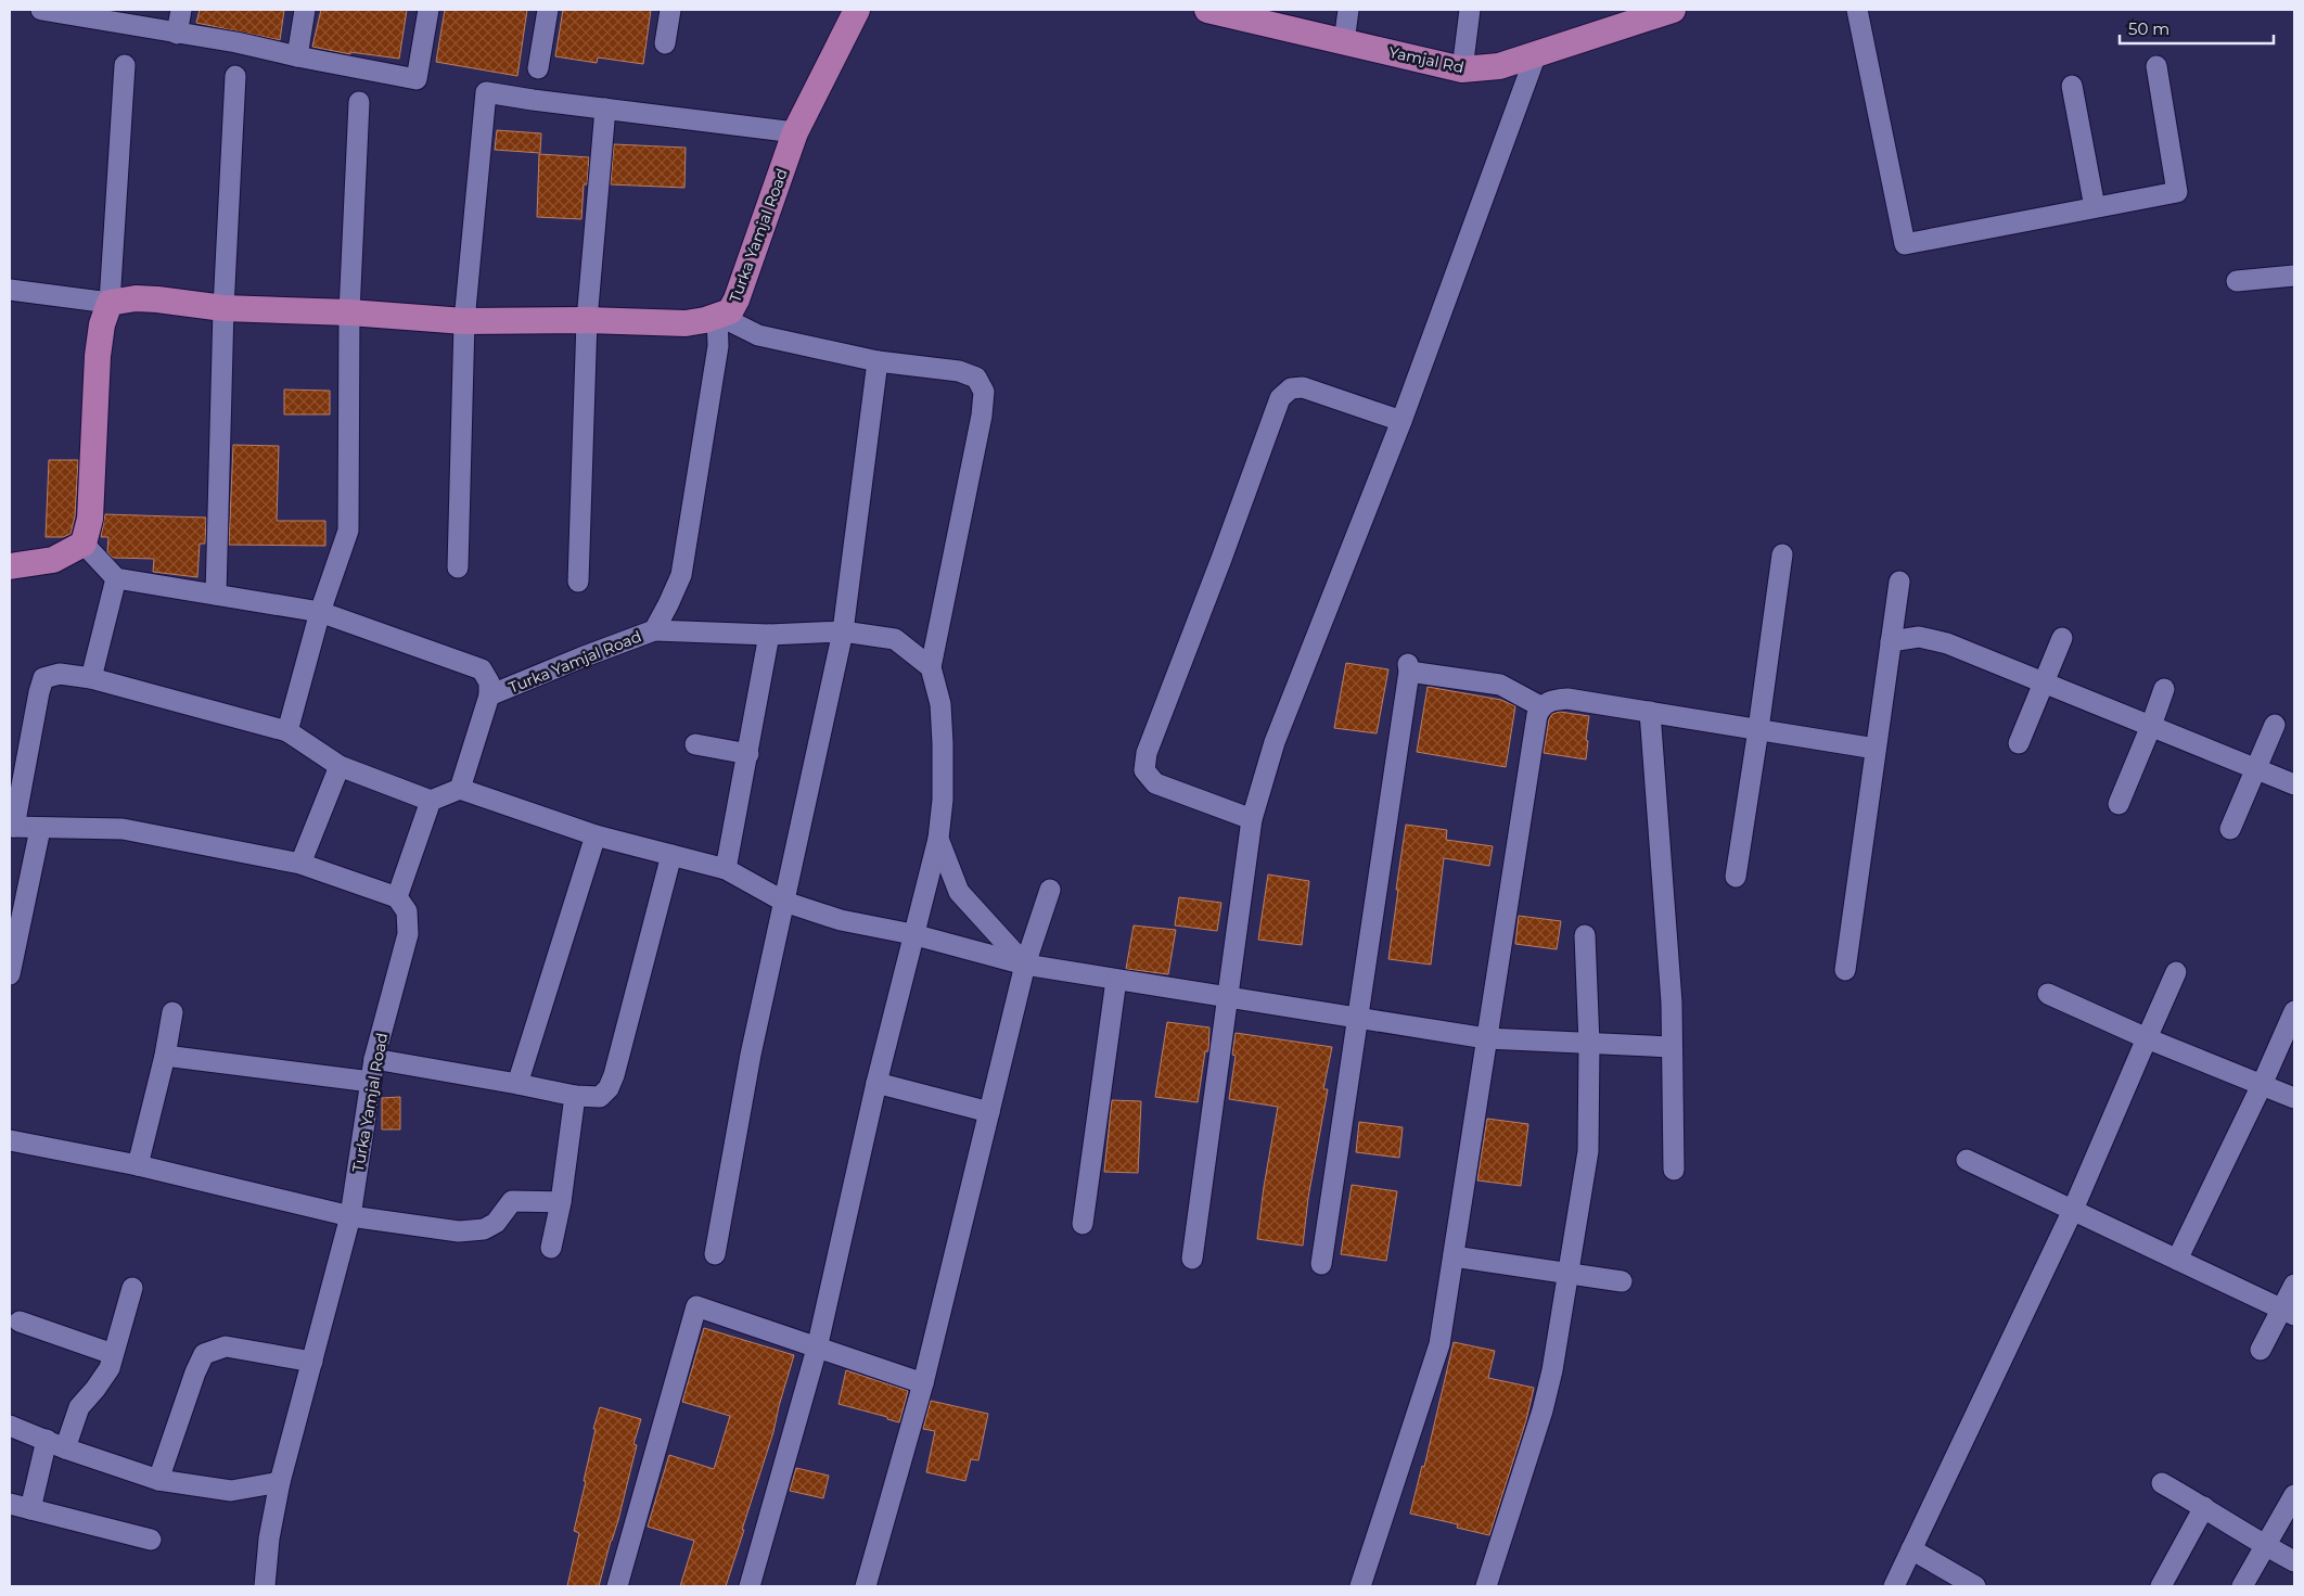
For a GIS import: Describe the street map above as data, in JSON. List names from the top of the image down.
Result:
{
  "streets": {
    "main road": ["Yamjal Rd", "Turka Yamjal Road"]
  },
  "scale_bar": "50 m"
}
